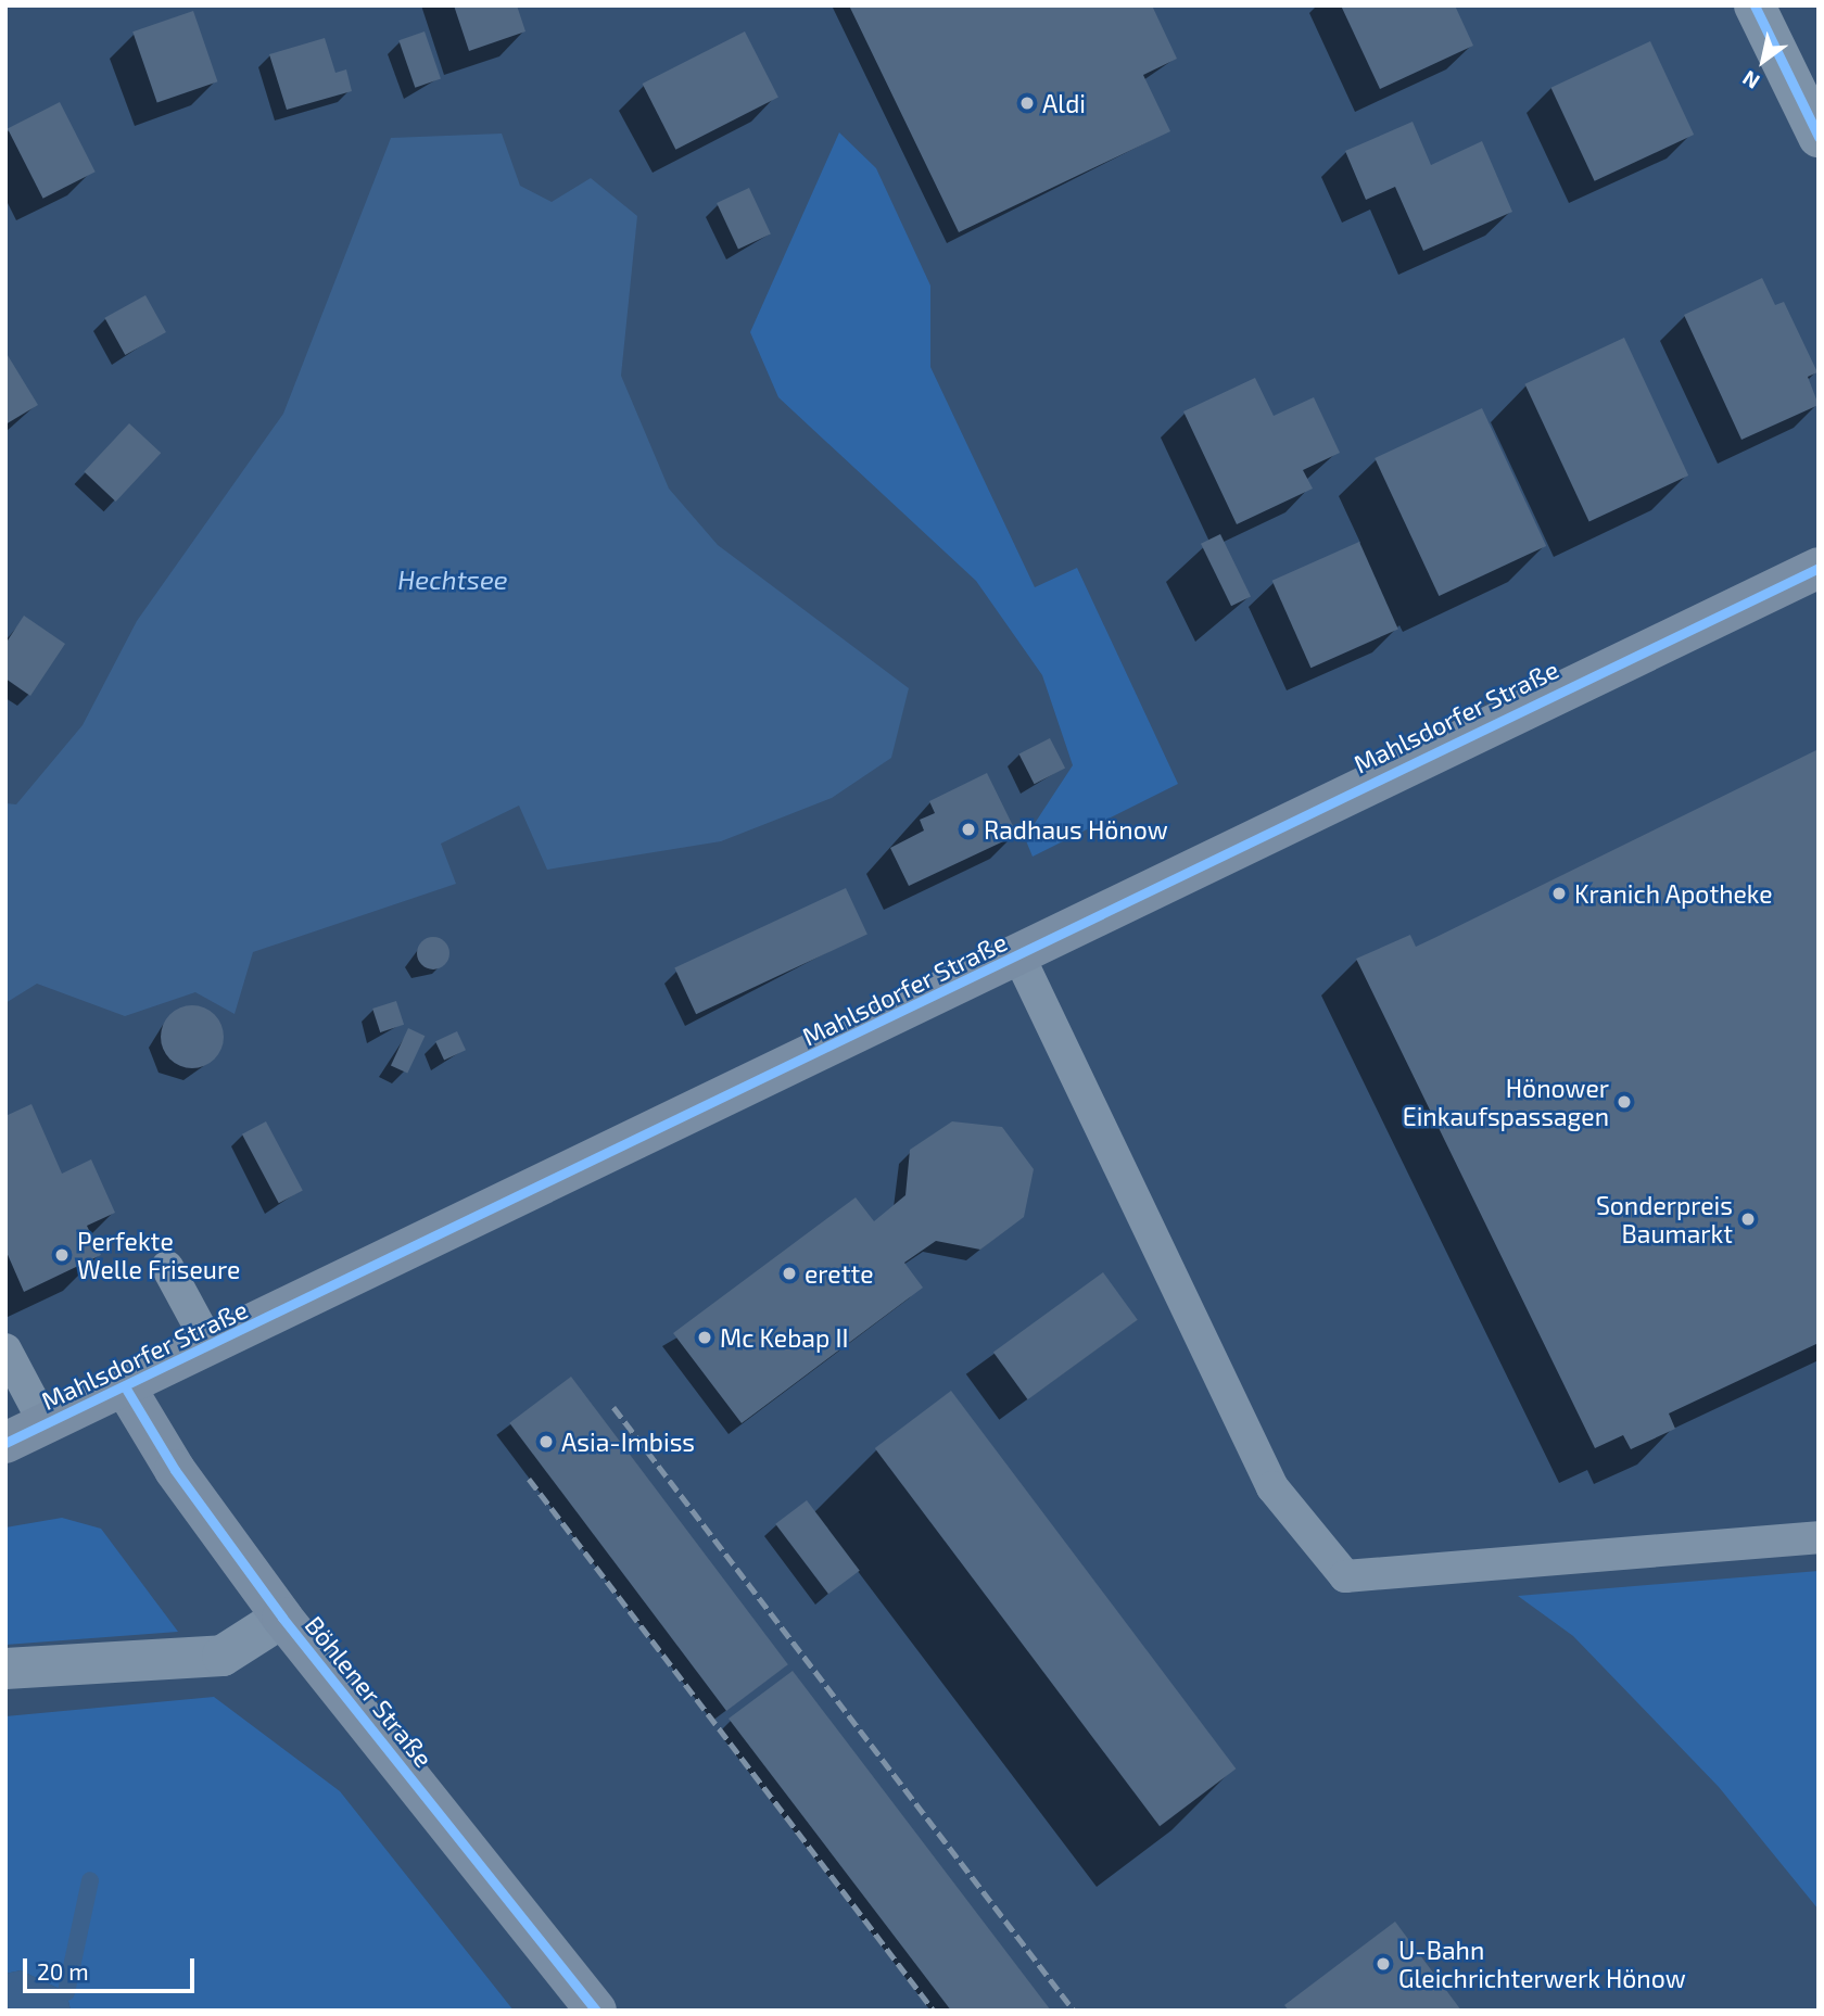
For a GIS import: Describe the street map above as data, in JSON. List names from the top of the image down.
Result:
{
  "streets": {
    "main road": ["Mahlsdorfer Straße", "Böhlener Straße"]
  },
  "crossings": [
    ["Mahlsdorfer Straße", "Böhlener Straße"]
  ],
  "water": ["Hechtsee"],
  "places": [
    "Aldi",
    "Radhaus Hönow",
    "Kranich Apotheke",
    "Hönower Einkaufspassagen",
    "Sonderpreis Baumarkt",
    "Perfekte Welle Friseure",
    "erette",
    "Mc Kebap II",
    "Asia-Imbiss",
    "U-Bahn Gleichrichterwerk Hönow"
  ],
  "scale_bar": "20 m",
  "north": "bottom left"
}
